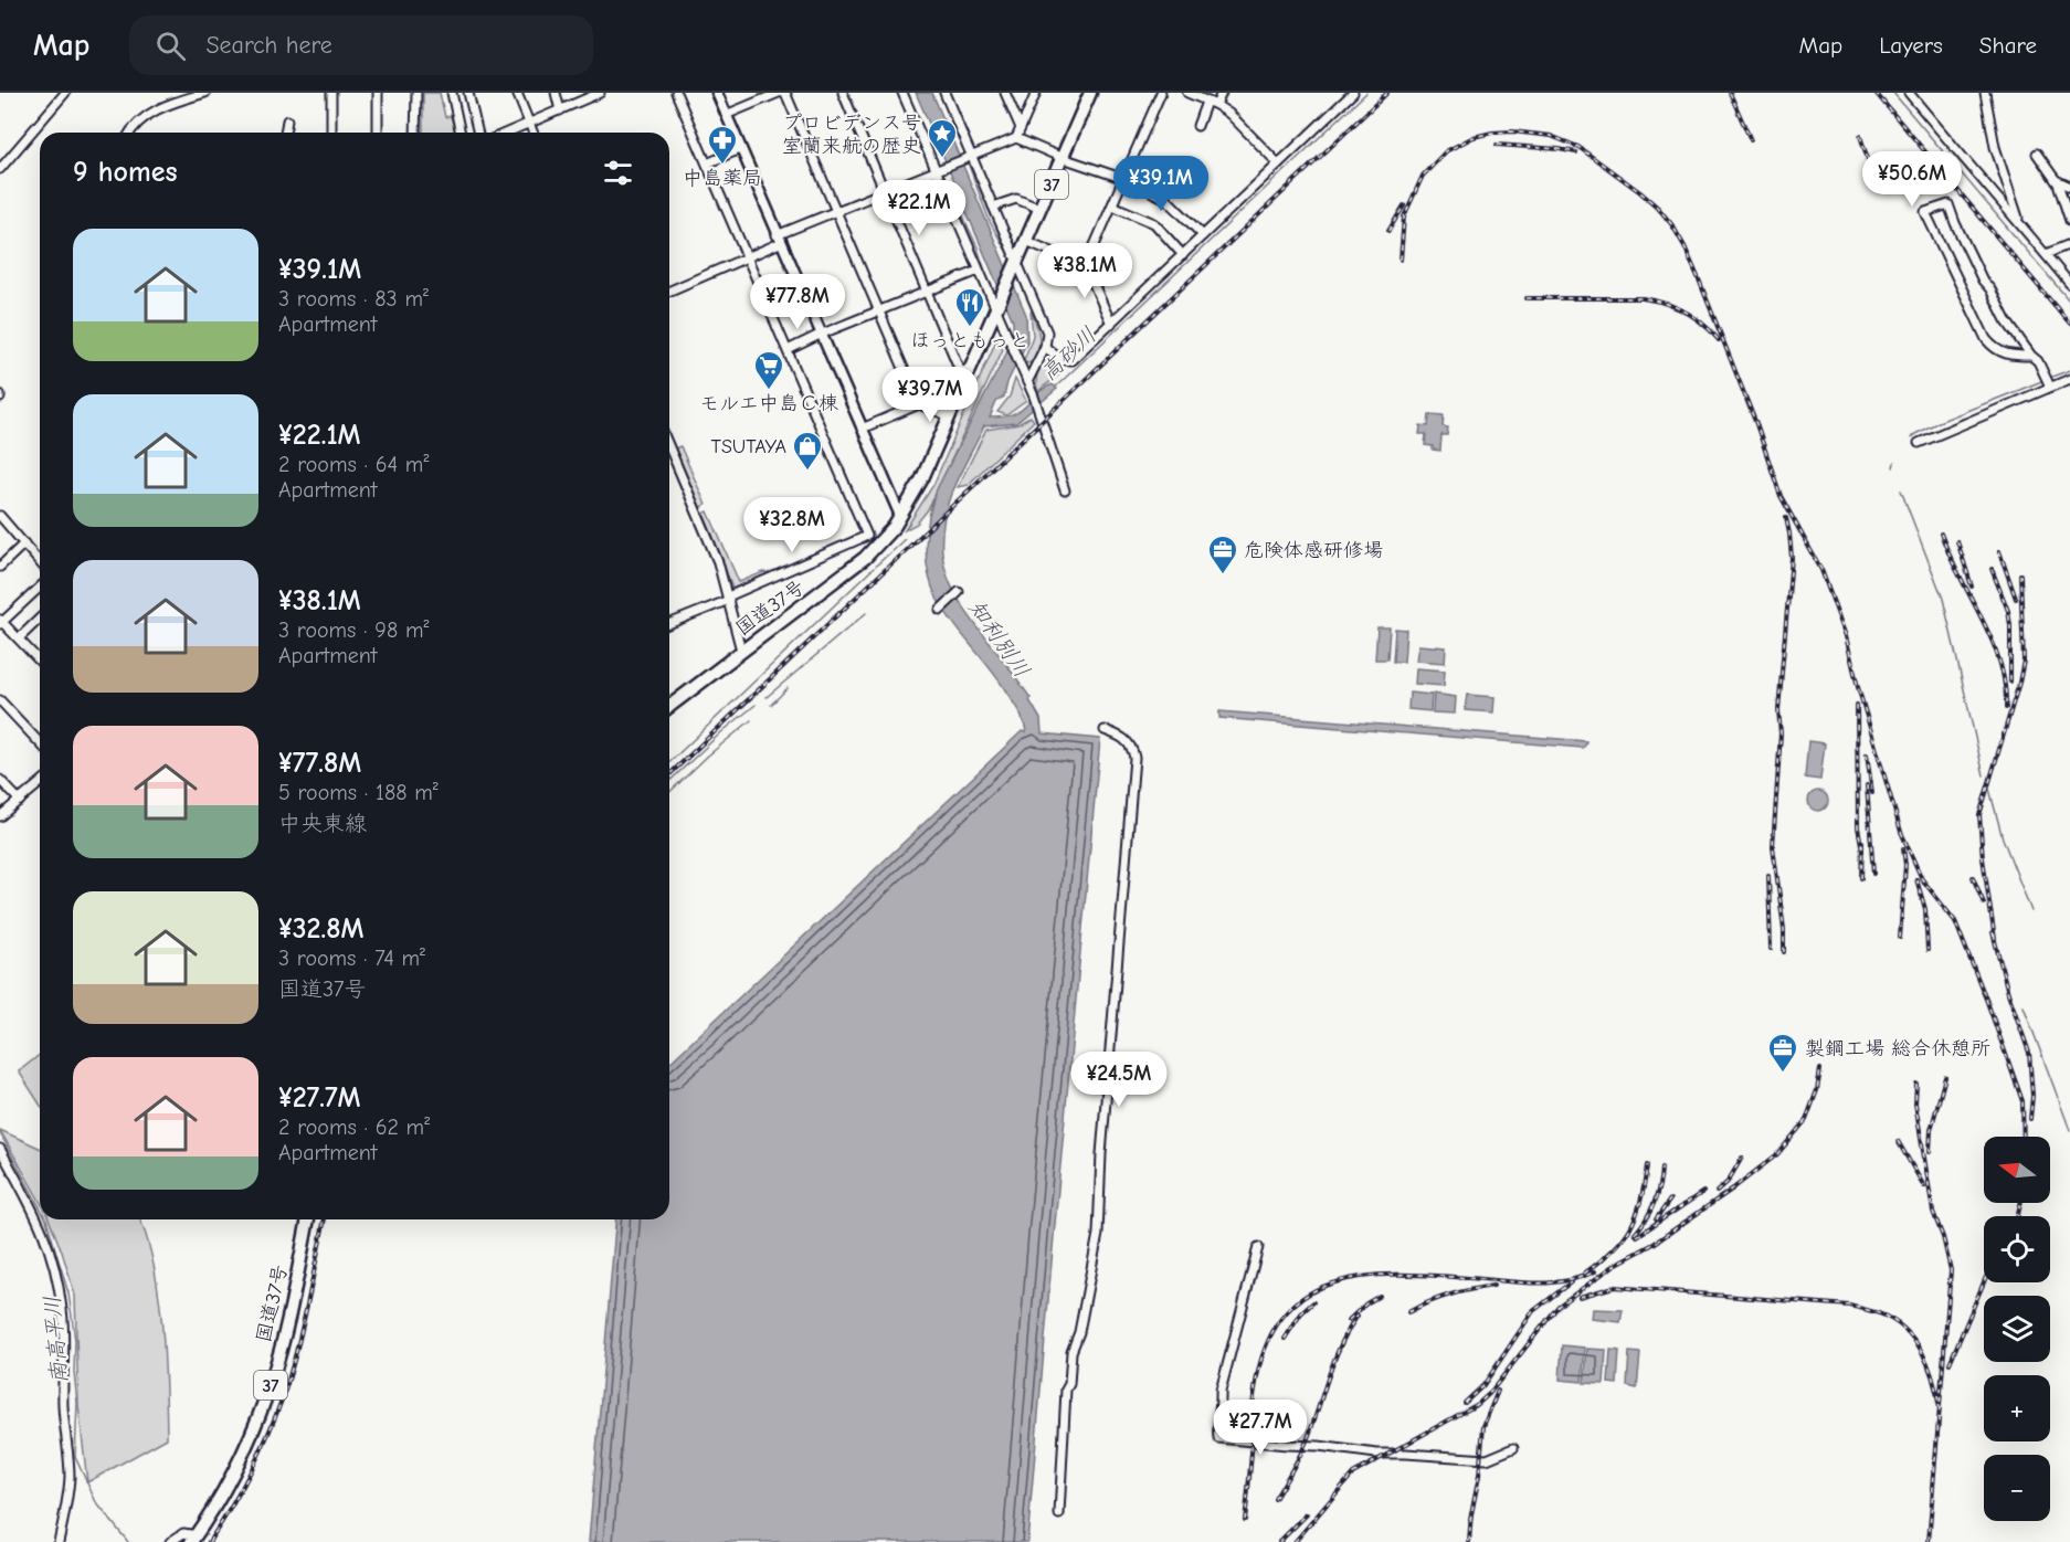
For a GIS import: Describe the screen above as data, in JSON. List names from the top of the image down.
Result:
{
  "streets": {
    "highway": ["37", "国道37号"]
  },
  "water": ["高砂川", "知利別川", "南高平川"],
  "places": {
    "place": ["プロビデンス号 室蘭来航の歴史"],
    "pharmacy": ["中島薬局"],
    "restaurant": ["ほっともっと"],
    "supermarket": ["モルエ中島Ｃ棟"],
    "shop": ["TSUTAYA"],
    "office": ["危険体感研修場", "製鋼工場 総合休憩所"]
  },
  "north": "left",
  "page": {
    "header": "Map",
    "search": "Search here",
    "nav": ["Map", "Layers", "Share"],
    "heading": "9 homes",
    "price": [
      "¥50.6M",
      "¥39.1M",
      "¥22.1M",
      "¥38.1M",
      "¥77.8M",
      "¥39.7M",
      "¥32.8M",
      "¥24.5M",
      "¥27.7M"
    ],
    "list": [
      {
        "name": "¥39.1M",
        "note": "3 rooms · 83 m² · Apartment"
      },
      {
        "name": "¥22.1M",
        "note": "2 rooms · 64 m² · Apartment"
      },
      {
        "name": "¥38.1M",
        "note": "3 rooms · 98 m² · Apartment"
      },
      {
        "name": "¥77.8M",
        "note": "5 rooms · 188 m² · 中央東線"
      },
      {
        "name": "¥32.8M",
        "note": "3 rooms · 74 m² · 国道37号"
      },
      {
        "name": "¥27.7M",
        "note": "2 rooms · 62 m² · Apartment"
      }
    ],
    "map_buttons": ["+", "−"]
  }
}
